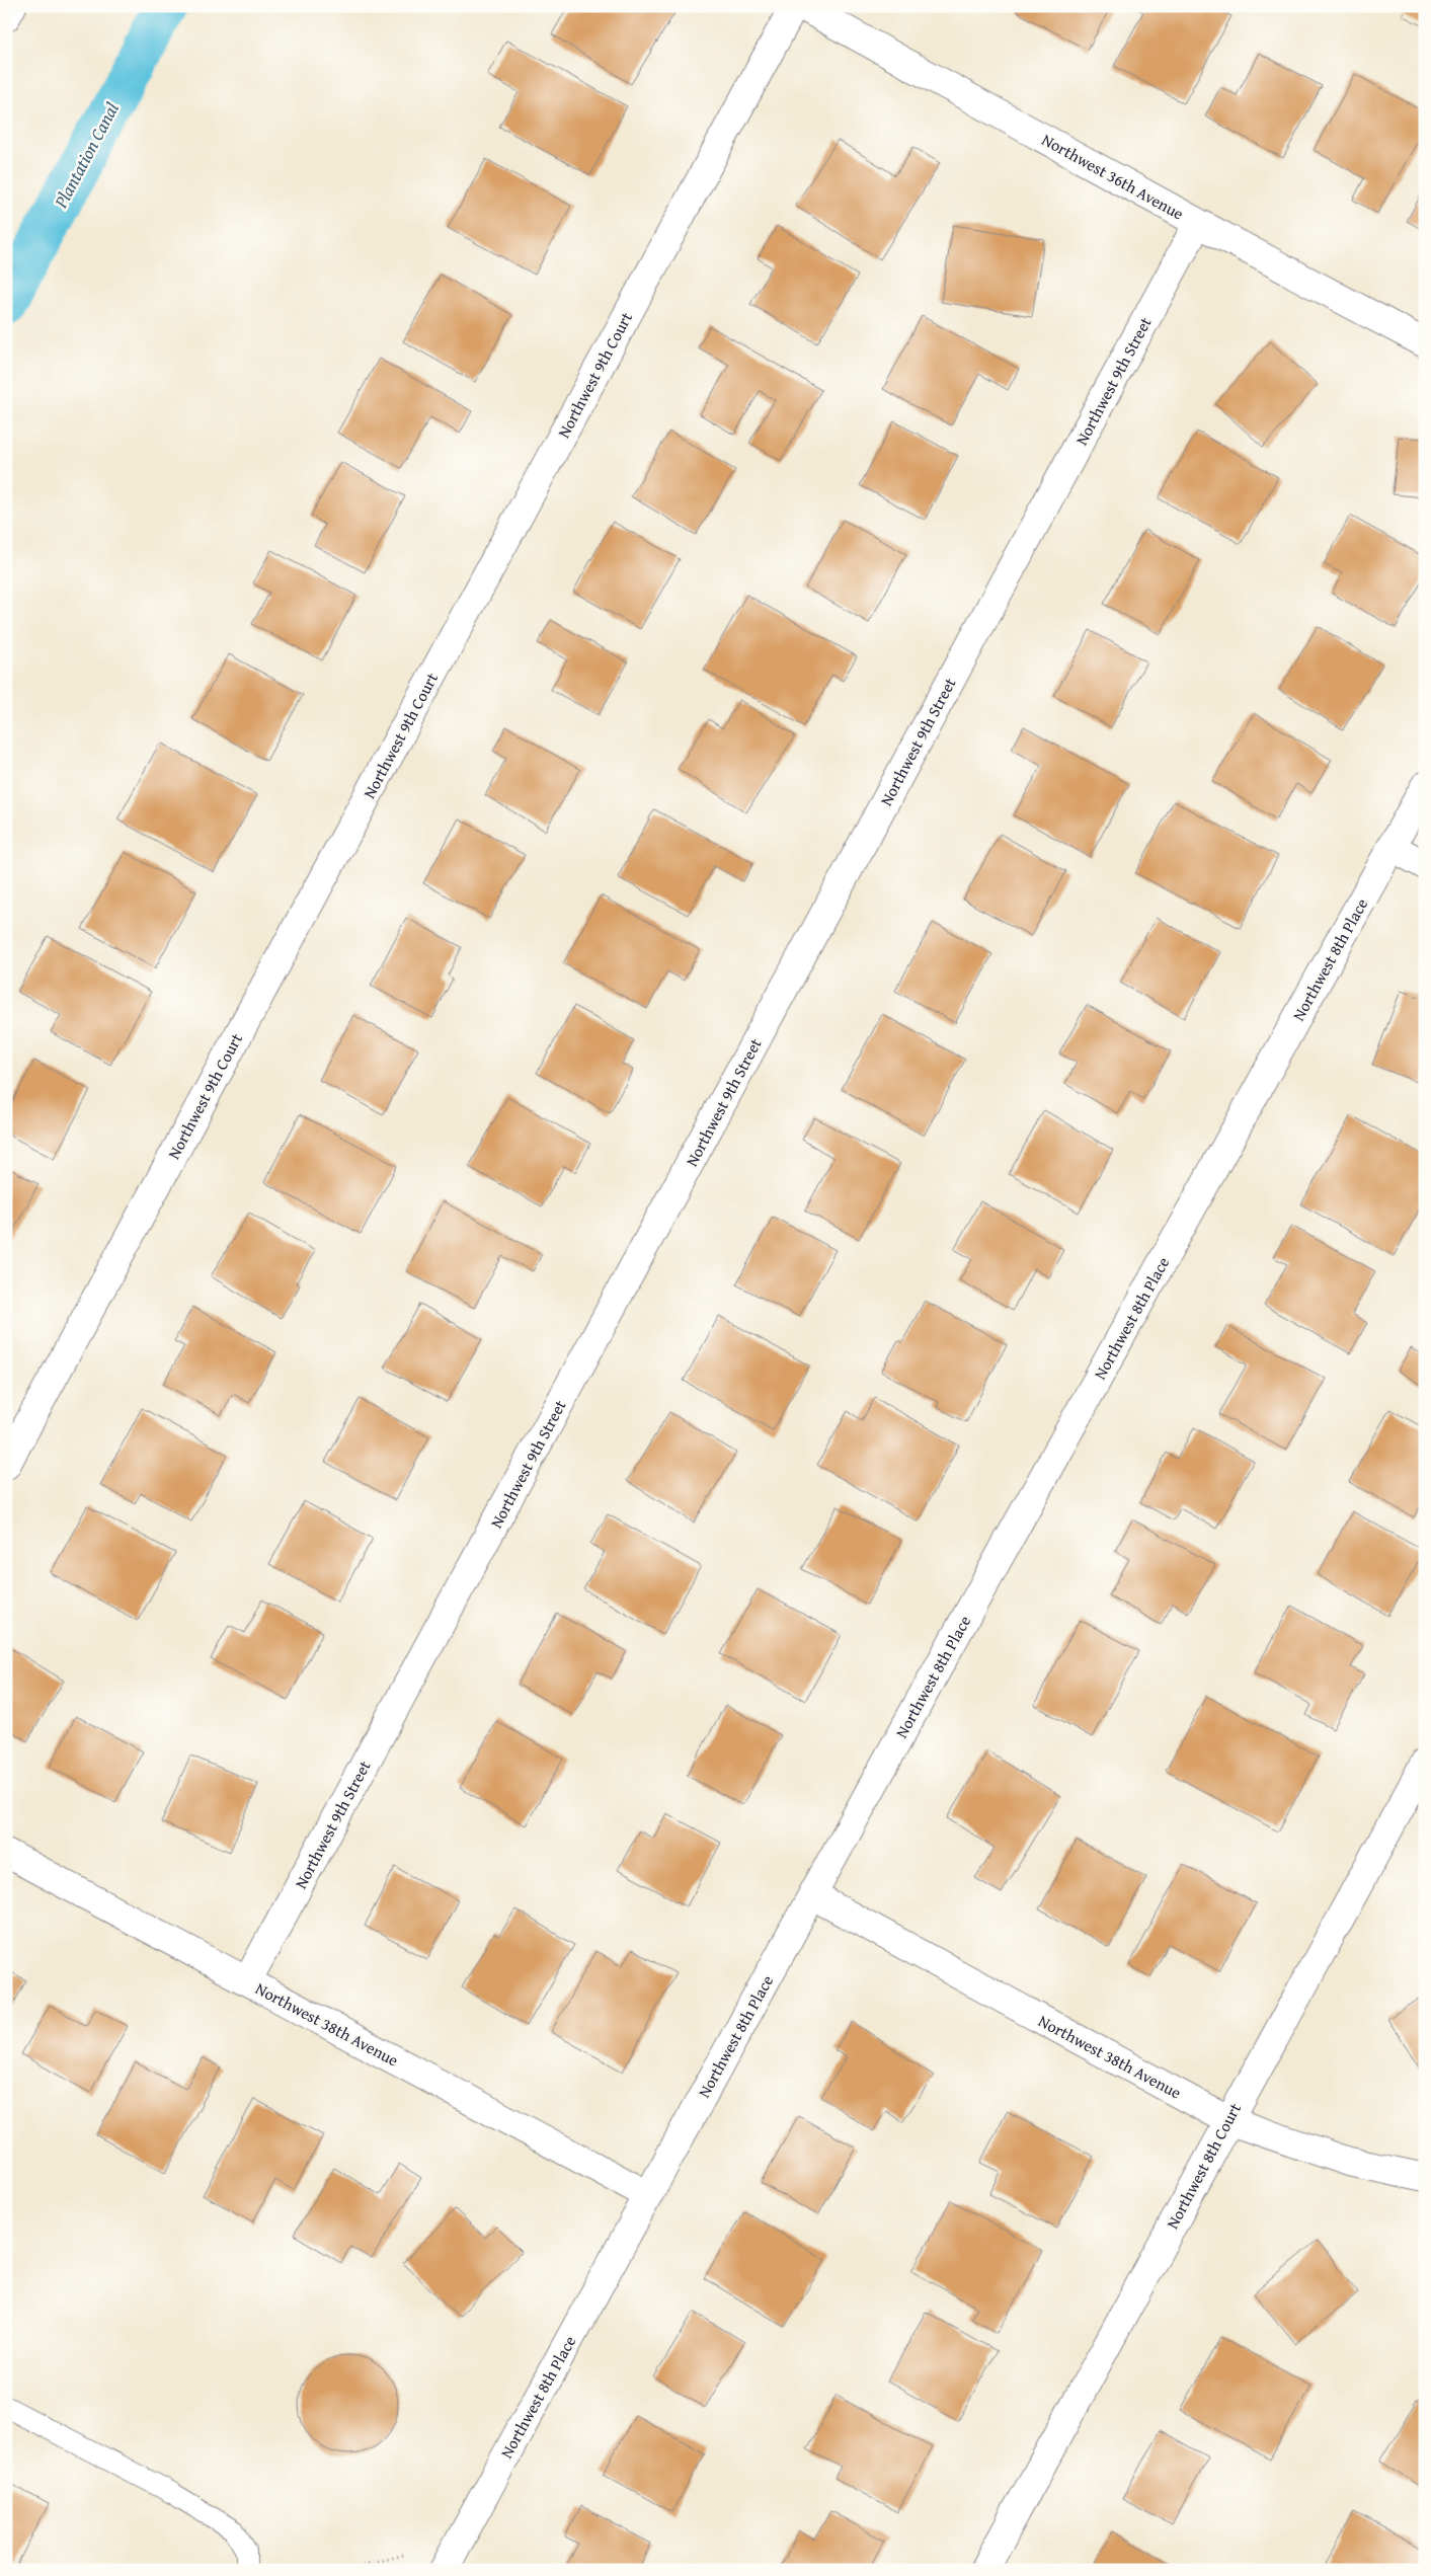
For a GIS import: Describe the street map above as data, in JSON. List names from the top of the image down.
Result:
{
  "streets": {
    "street": [
      "Northwest 36th Avenue",
      "Northwest 9th Court",
      "Northwest 9th Street",
      "Northwest 8th Place",
      "Northwest 38th Avenue",
      "Northwest 8th Court"
    ]
  },
  "crossings": [
    ["Northwest 36th Avenue", "Northwest 9th Street"],
    ["Northwest 9th Street", "Northwest 38th Avenue"],
    ["Northwest 8th Place", "Northwest 38th Avenue"],
    ["Northwest 38th Avenue", "Northwest 8th Court"]
  ],
  "water": ["Plantation Canal"]
}
